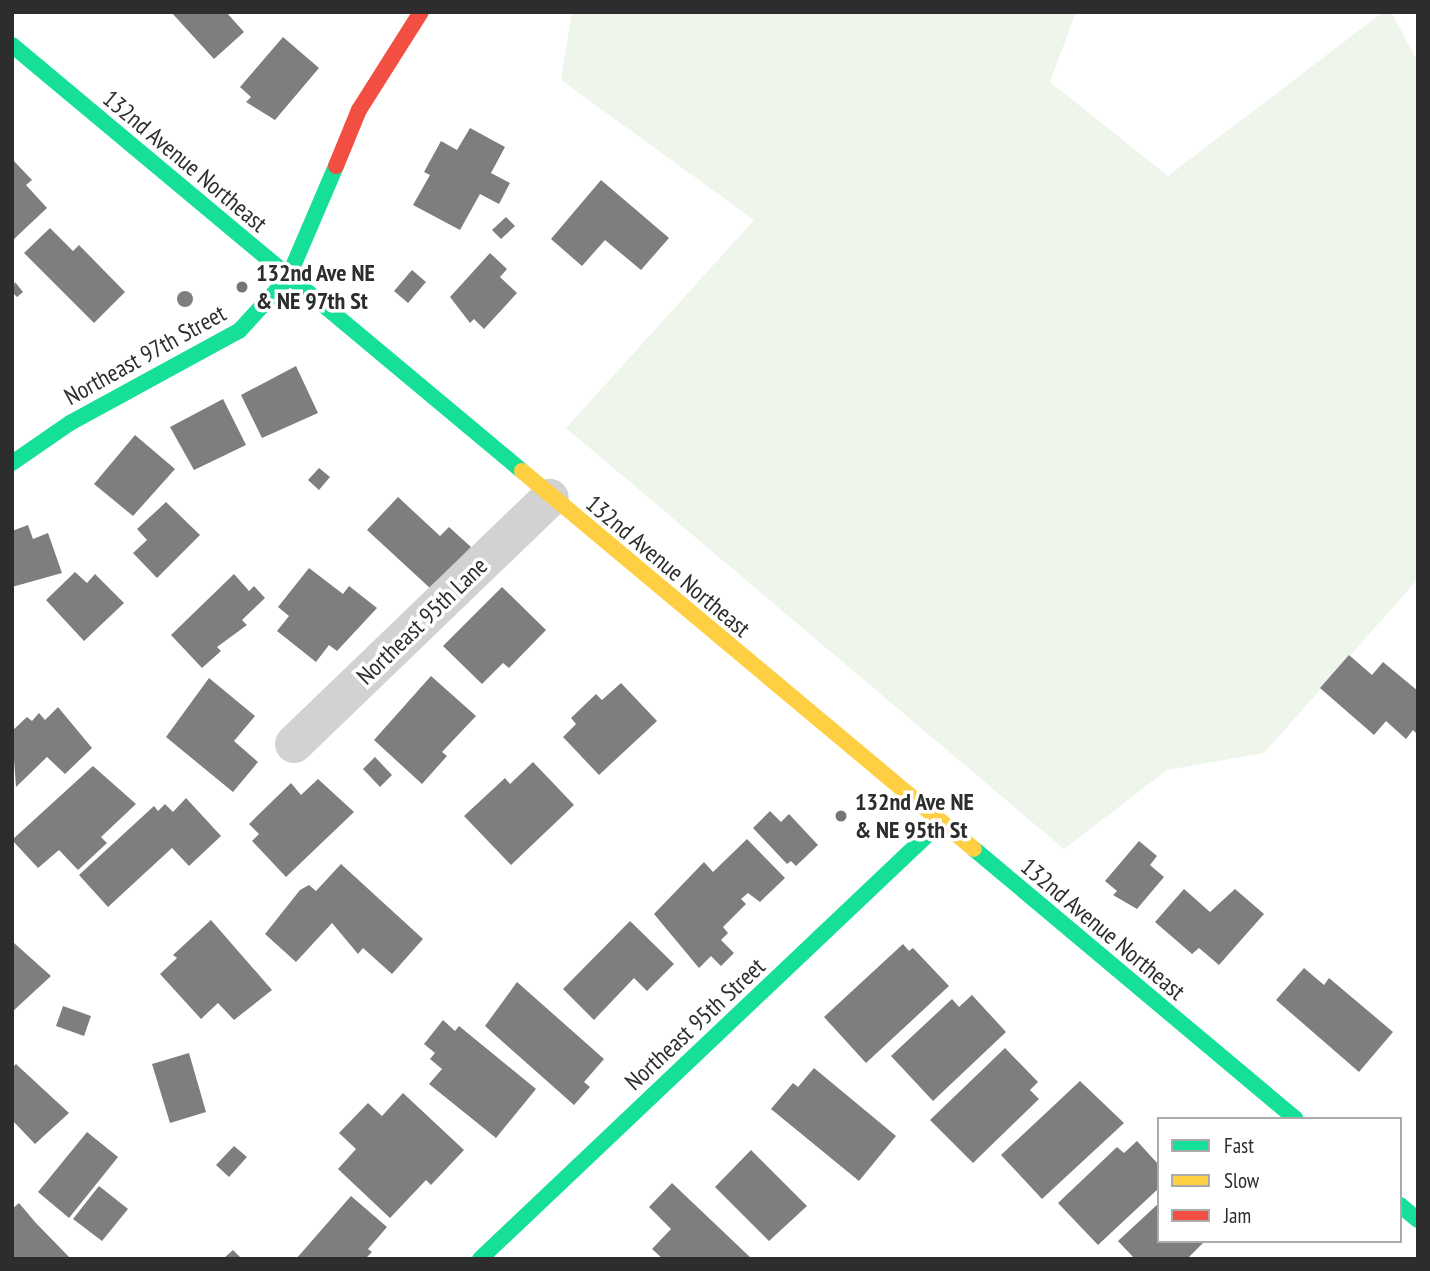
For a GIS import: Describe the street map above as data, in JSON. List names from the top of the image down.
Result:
{
  "streets": {
    "street": [
      "132nd Avenue Northeast",
      "Northeast 97th Street",
      "Northeast 95th Lane",
      "Northeast 95th Street"
    ]
  },
  "crossings": [
    ["132nd Avenue Northeast", "Northeast 97th Street"],
    ["132nd Avenue Northeast", "Northeast 95th Lane"],
    ["132nd Avenue Northeast", "Northeast 95th Street"]
  ],
  "places": ["132nd Ave NE & NE 97th St", "132nd Ave NE & NE 95th St"],
  "legend": ["Fast", "Slow", "Jam"]
}
